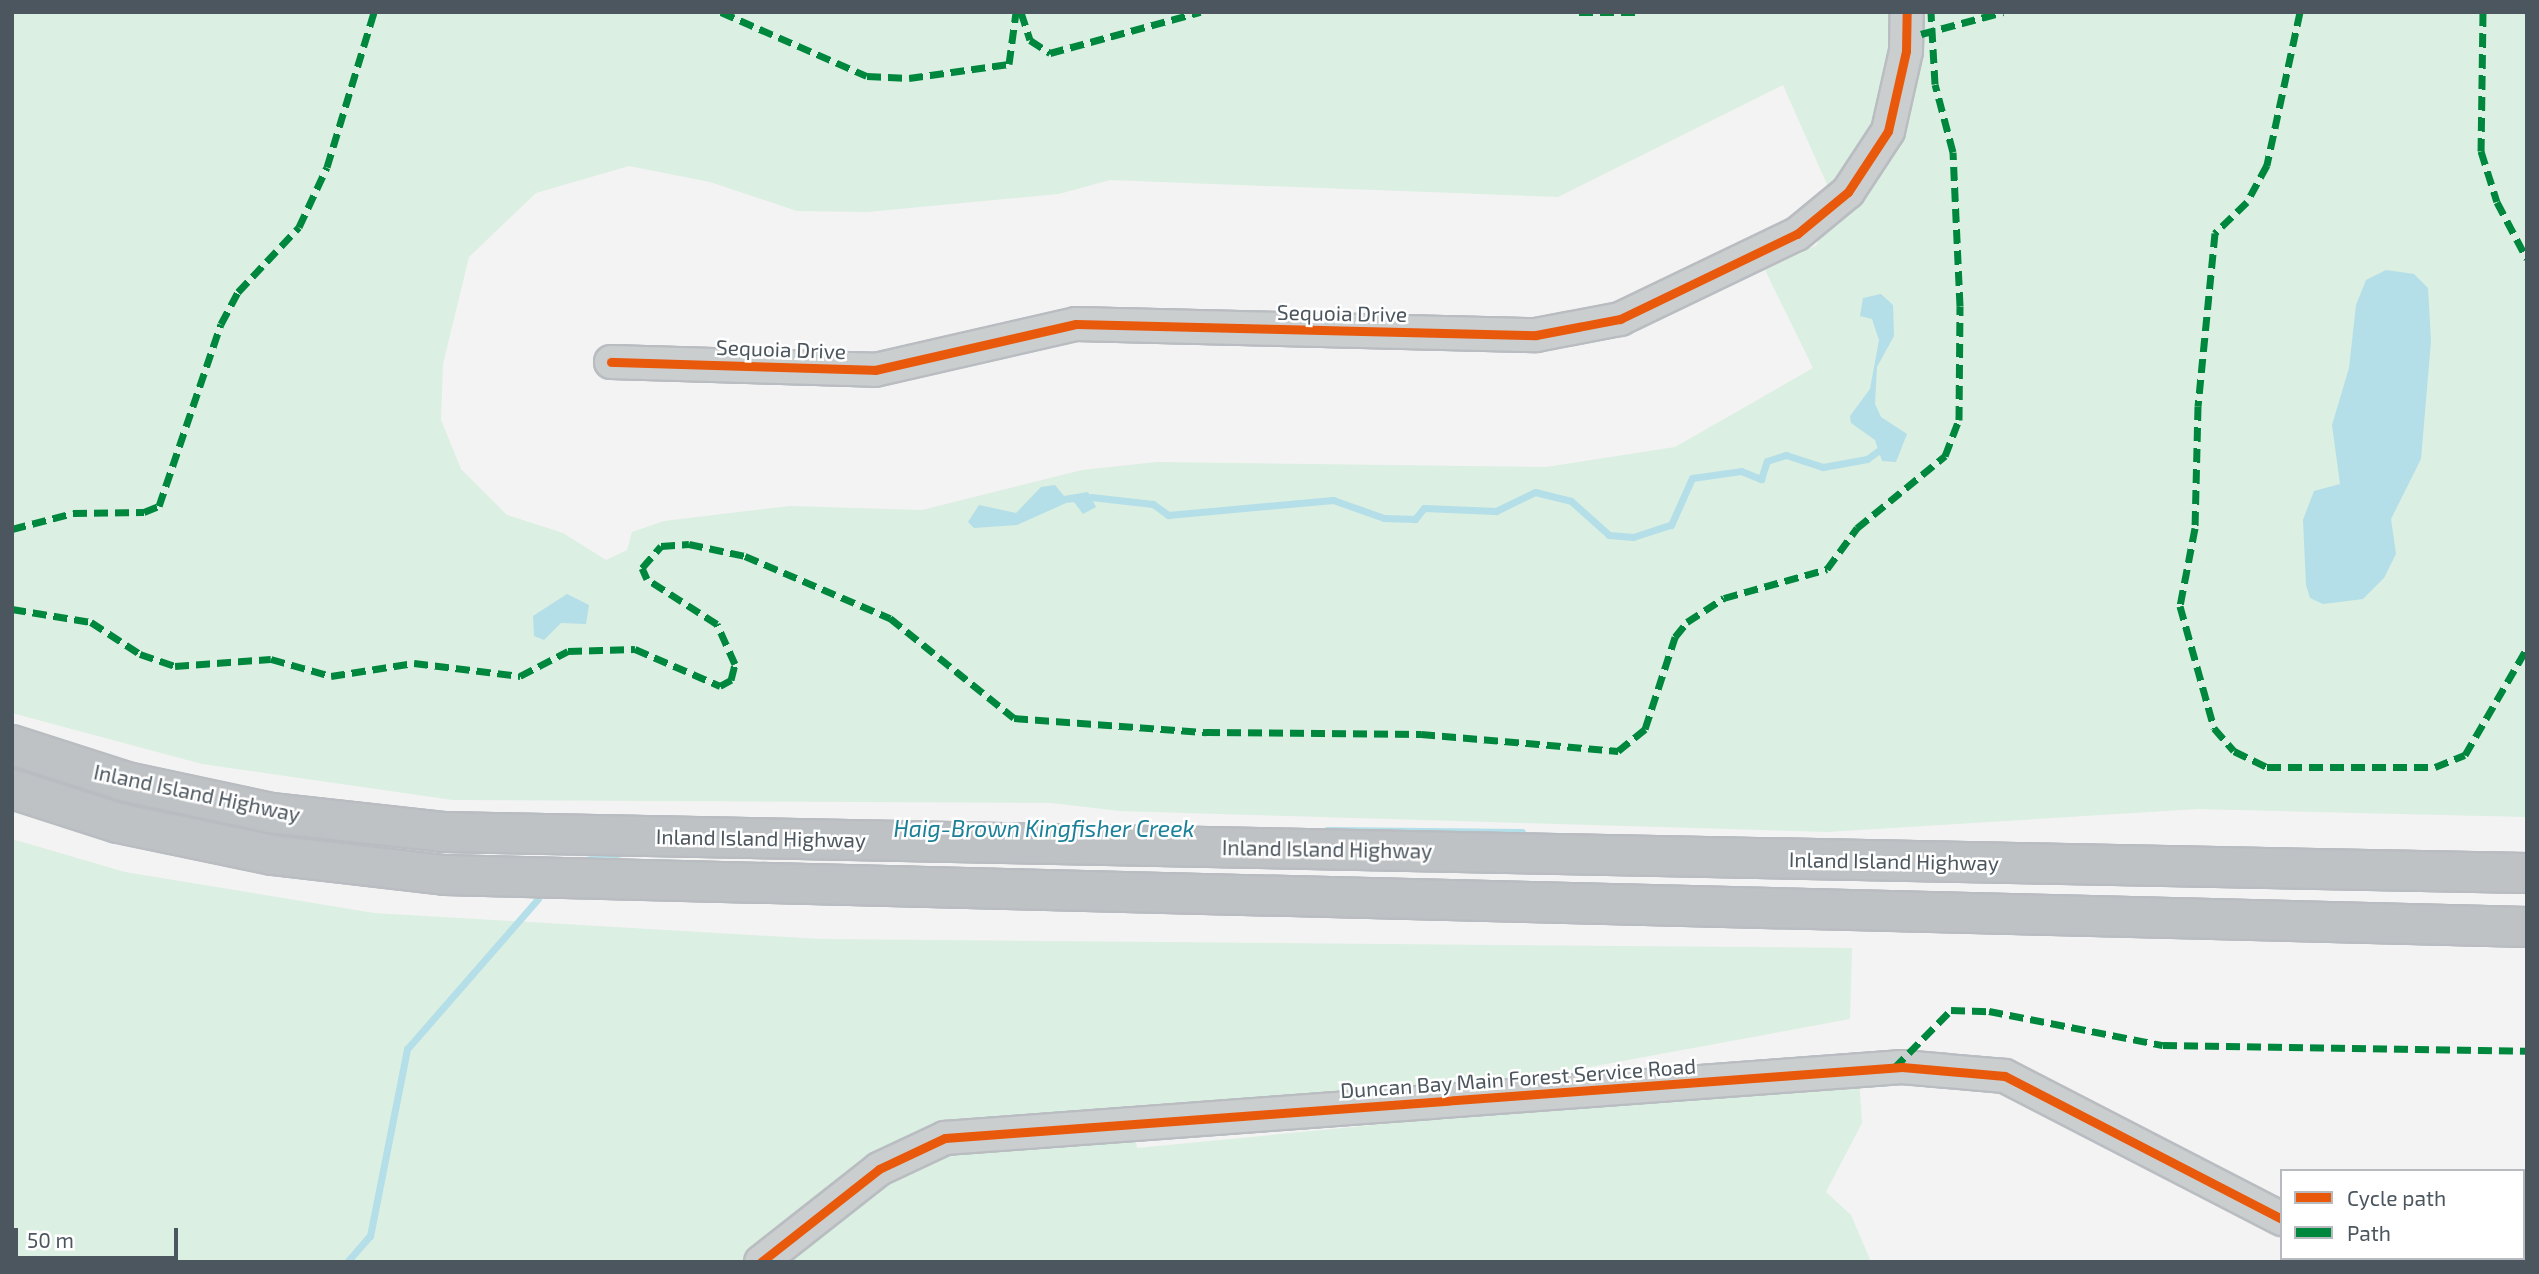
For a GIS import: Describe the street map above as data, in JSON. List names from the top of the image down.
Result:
{
  "streets": {
    "highway": ["Inland Island Highway"],
    "street": ["Sequoia Drive", "Duncan Bay Main Forest Service Road"]
  },
  "water": ["Haig-Brown Kingfisher Creek"],
  "legend": ["Cycle path", "Path"],
  "scale_bar": "50 m"
}
